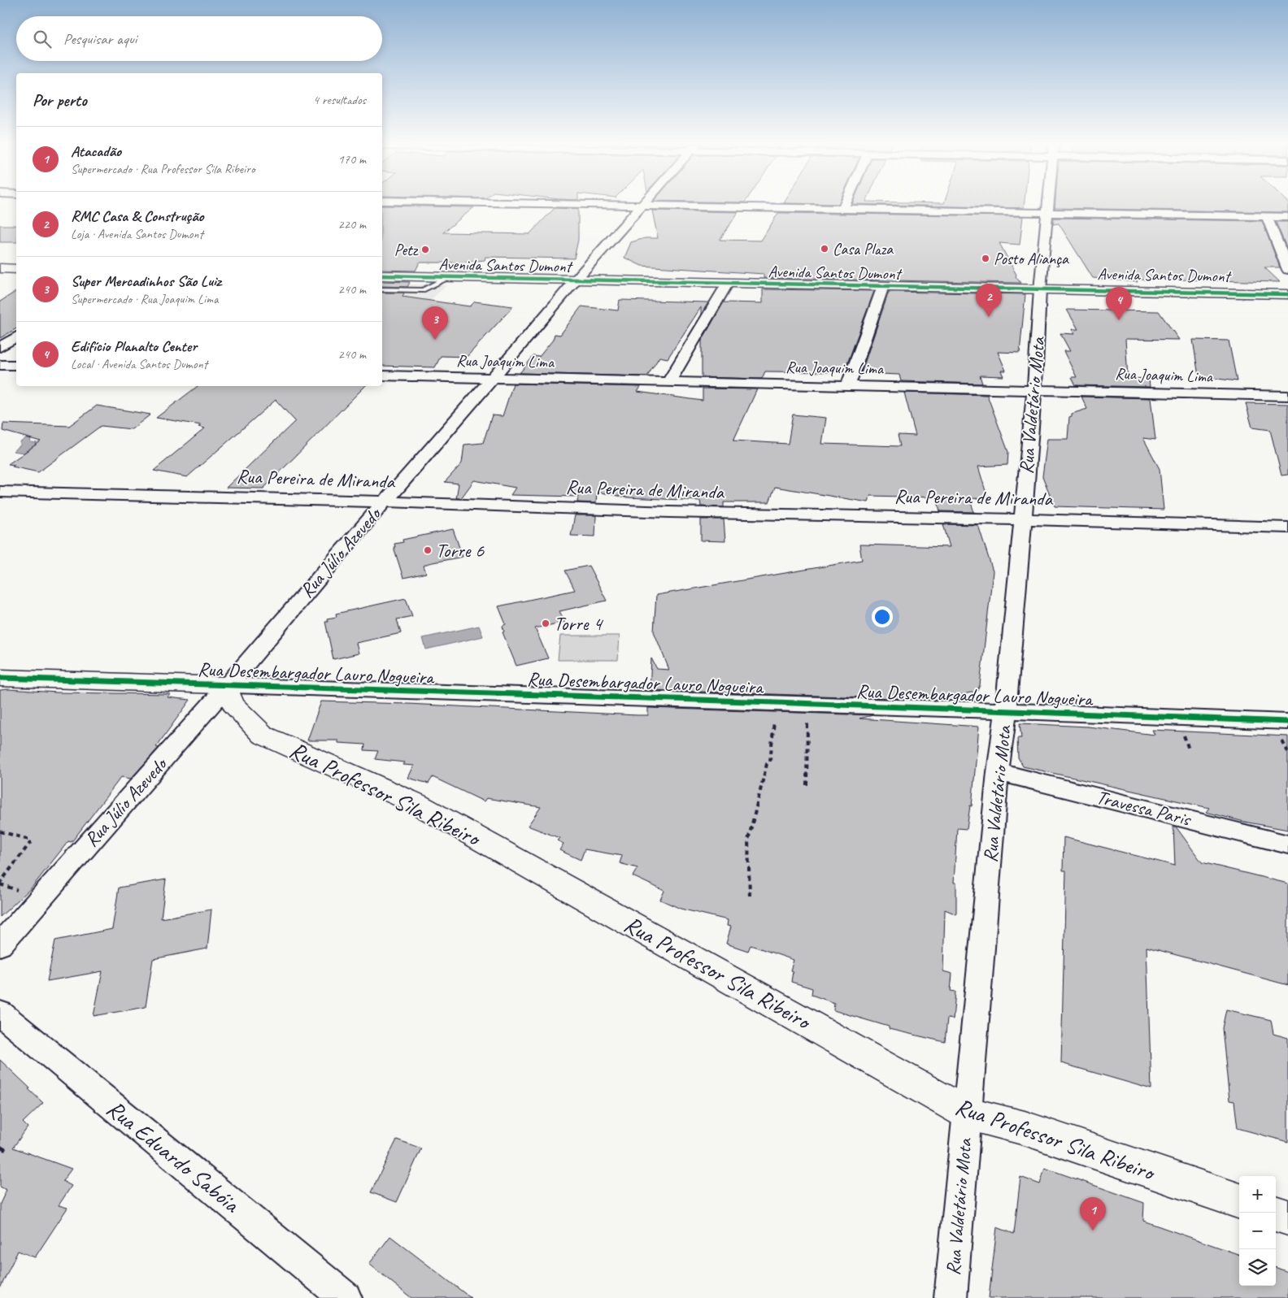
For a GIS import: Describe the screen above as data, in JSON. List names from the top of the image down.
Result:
{
  "streets": {
    "main road": ["Avenida Santos Dumont", "Rua Desembargador Lauro Nogueira", "Rua Professor Sila Ribeiro"],
    "street": [
      "Rua Joaquim Lima",
      "Rua Valdetário Mota",
      "Rua Pereira de Miranda",
      "Rua Júlio Azevedo",
      "Travessa Paris",
      "Rua Eduardo Sabóia"
    ]
  },
  "crossings": [
    ["Avenida Santos Dumont", "Rua Valdetário Mota"],
    ["Avenida Santos Dumont", "Rua Júlio Azevedo"],
    ["Rua Joaquim Lima", "Rua Valdetário Mota"],
    ["Rua Joaquim Lima", "Rua Júlio Azevedo"],
    ["Rua Valdetário Mota", "Rua Pereira de Miranda"],
    ["Rua Valdetário Mota", "Rua Desembargador Lauro Nogueira"],
    ["Rua Valdetário Mota", "Rua Professor Sila Ribeiro"],
    ["Rua Valdetário Mota", "Travessa Paris"],
    ["Rua Pereira de Miranda", "Rua Júlio Azevedo"],
    ["Rua Júlio Azevedo", "Rua Desembargador Lauro Nogueira"],
    ["Rua Júlio Azevedo", "Rua Professor Sila Ribeiro"],
    ["Rua Desembargador Lauro Nogueira", "Rua Professor Sila Ribeiro"]
  ],
  "places": [
    "Casa Plaza",
    "Petz",
    "Posto Aliança",
    "Torre 6",
    "Torre 4"
  ],
  "page": {
    "search": "Pesquisar aqui",
    "heading": ["Por perto", "4 resultados"],
    "list": [
      {
        "mark": "1",
        "name": "Atacadão",
        "note": "Supermercado · Rua Professor Sila Ribeiro",
        "value": "170 m"
      },
      {
        "mark": "2",
        "name": "RMC Casa & Construção",
        "note": "Loja · Avenida Santos Dumont",
        "value": "220 m"
      },
      {
        "mark": "3",
        "name": "Super Mercadinhos São Luiz",
        "note": "Supermercado · Rua Joaquim Lima",
        "value": "240 m"
      },
      {
        "mark": "4",
        "name": "Edifício Planalto Center",
        "note": "Local · Avenida Santos Dumont",
        "value": "240 m"
      }
    ],
    "pins": [
      "2",
      "4",
      "3",
      "1"
    ],
    "map_buttons": ["+", "−"]
  }
}
